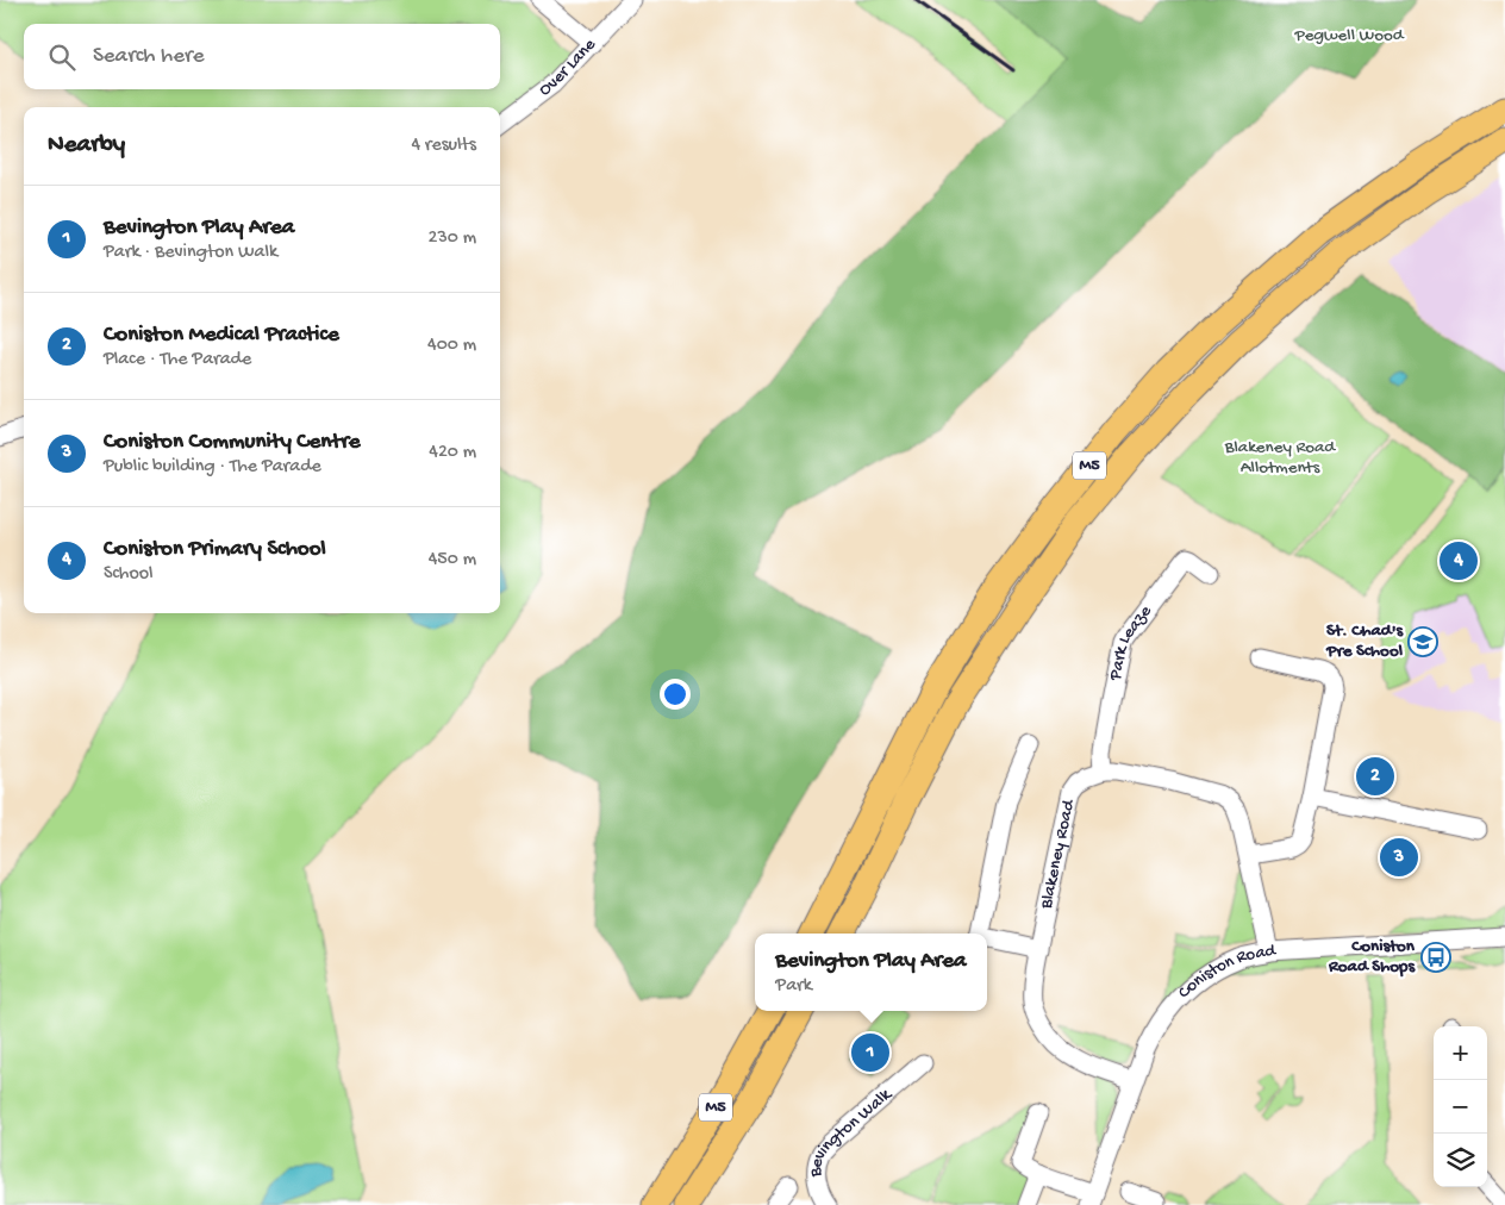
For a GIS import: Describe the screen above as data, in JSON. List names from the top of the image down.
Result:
{
  "streets": {
    "highway": ["M5"],
    "street": [
      "Over Lane",
      "Park Leaze",
      "Blakeney Road",
      "Coniston Road",
      "Bevington Walk"
    ]
  },
  "crossings": [
    ["Park Leaze", "Blakeney Road"],
    ["Blakeney Road", "Coniston Road"]
  ],
  "parks": ["Pegwell Wood", "Blakeney Road Allotments"],
  "places": {
    "school or university": ["St. Chad's Pre School"],
    "bus stop": ["Coniston Road Shops"]
  },
  "page": {
    "search": "Search here",
    "heading": ["Nearby", "4 results"],
    "list": [
      {
        "mark": "1",
        "name": "Bevington Play Area",
        "note": "Park · Bevington Walk",
        "value": "230 m"
      },
      {
        "mark": "2",
        "name": "Coniston Medical Practice",
        "note": "Place · The Parade",
        "value": "400 m"
      },
      {
        "mark": "3",
        "name": "Coniston Community Centre",
        "note": "Public building · The Parade",
        "value": "420 m"
      },
      {
        "mark": "4",
        "name": "Coniston Primary School",
        "note": "School",
        "value": "450 m"
      }
    ],
    "pins": [
      "4",
      "2",
      "3",
      "1"
    ],
    "popup": ["Bevington Play Area", "Park"],
    "map_buttons": ["+", "−"]
  }
}
